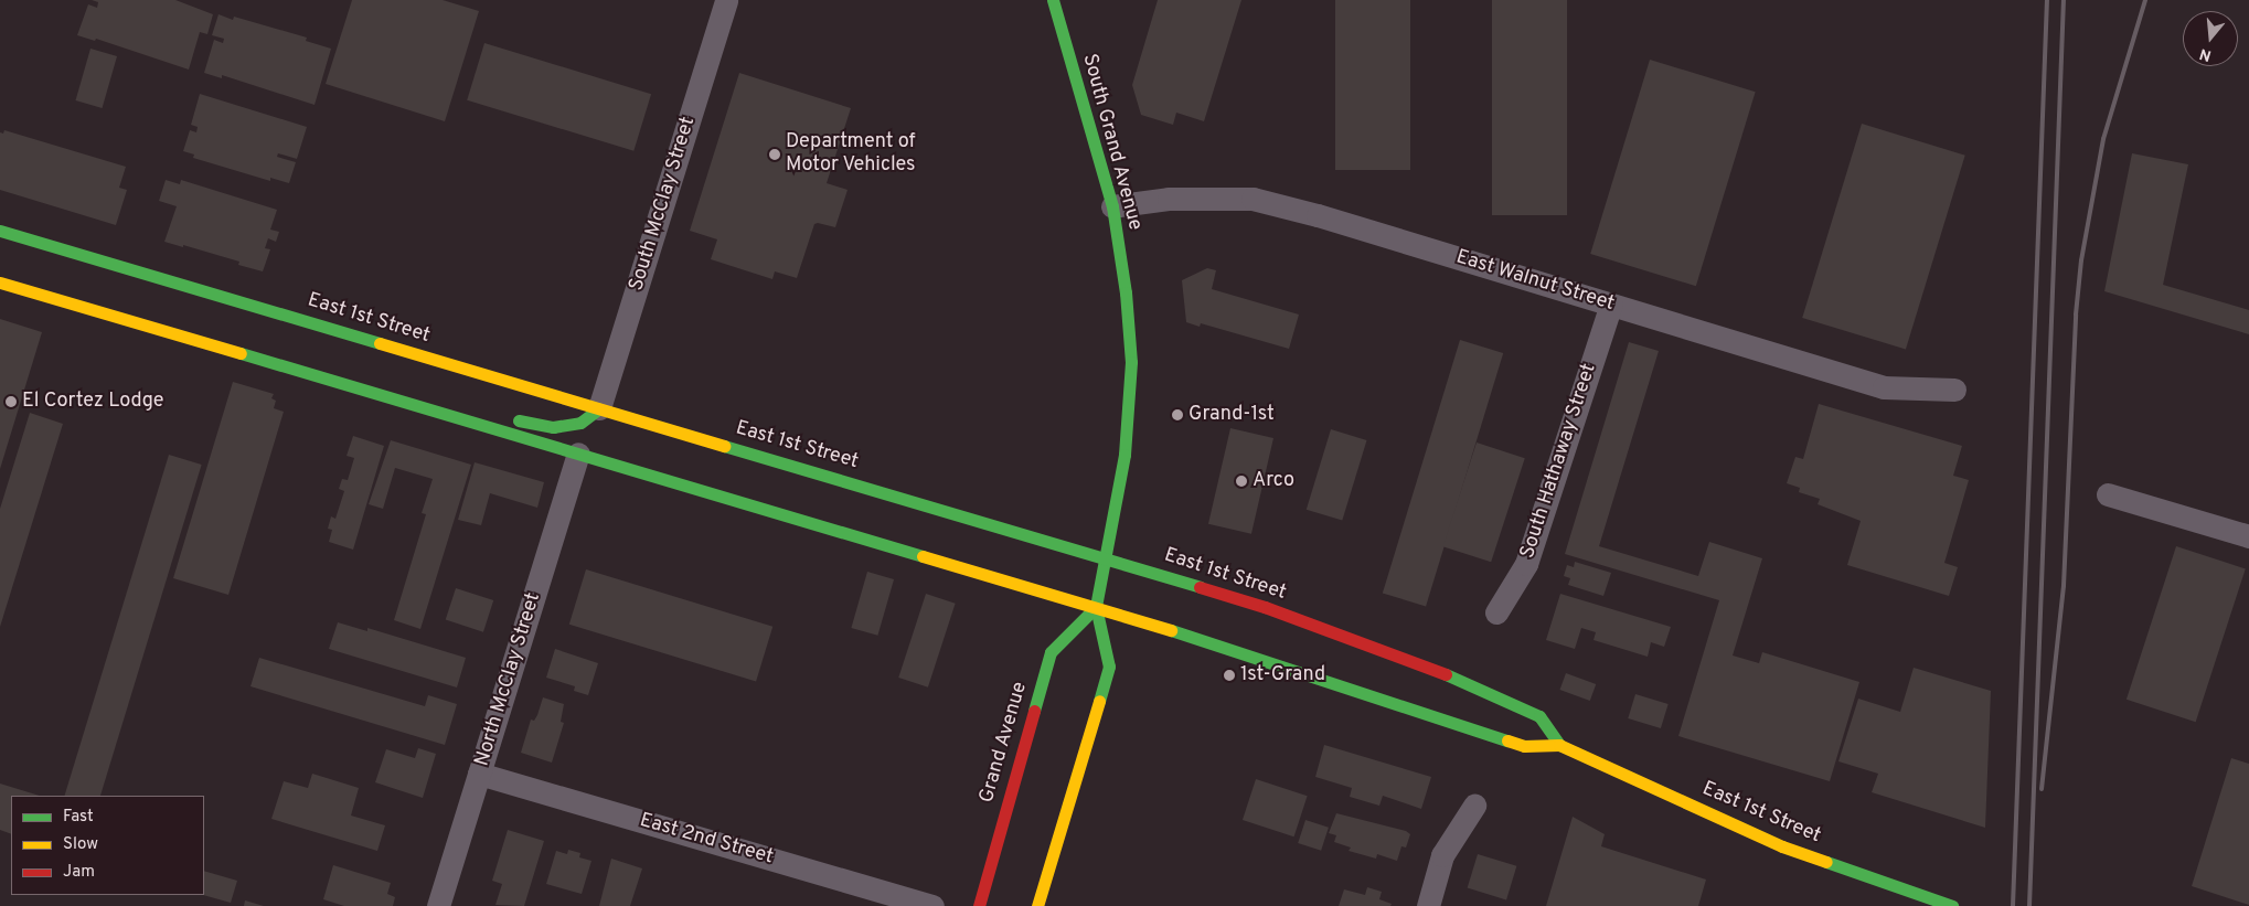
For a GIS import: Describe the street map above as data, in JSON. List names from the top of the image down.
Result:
{
  "streets": {
    "main road": ["South Grand Avenue", "East 1st Street", "Grand Avenue"],
    "street": [
      "South McClay Street",
      "East Walnut Street",
      "South Hathaway Street",
      "North McClay Street",
      "East 2nd Street"
    ]
  },
  "crossings": [
    ["South Grand Avenue", "East Walnut Street"],
    ["South Grand Avenue", "East 1st Street"],
    ["South McClay Street", "East 1st Street"],
    ["East Walnut Street", "South Hathaway Street"],
    ["East 1st Street", "North McClay Street"],
    ["East 1st Street", "Grand Avenue"],
    ["North McClay Street", "East 2nd Street"]
  ],
  "places": [
    "Department of Motor Vehicles",
    "El Cortez Lodge",
    "Grand-1st",
    "Arco",
    "1st-Grand"
  ],
  "legend": ["Fast", "Slow", "Jam"],
  "north": "bottom"
}
